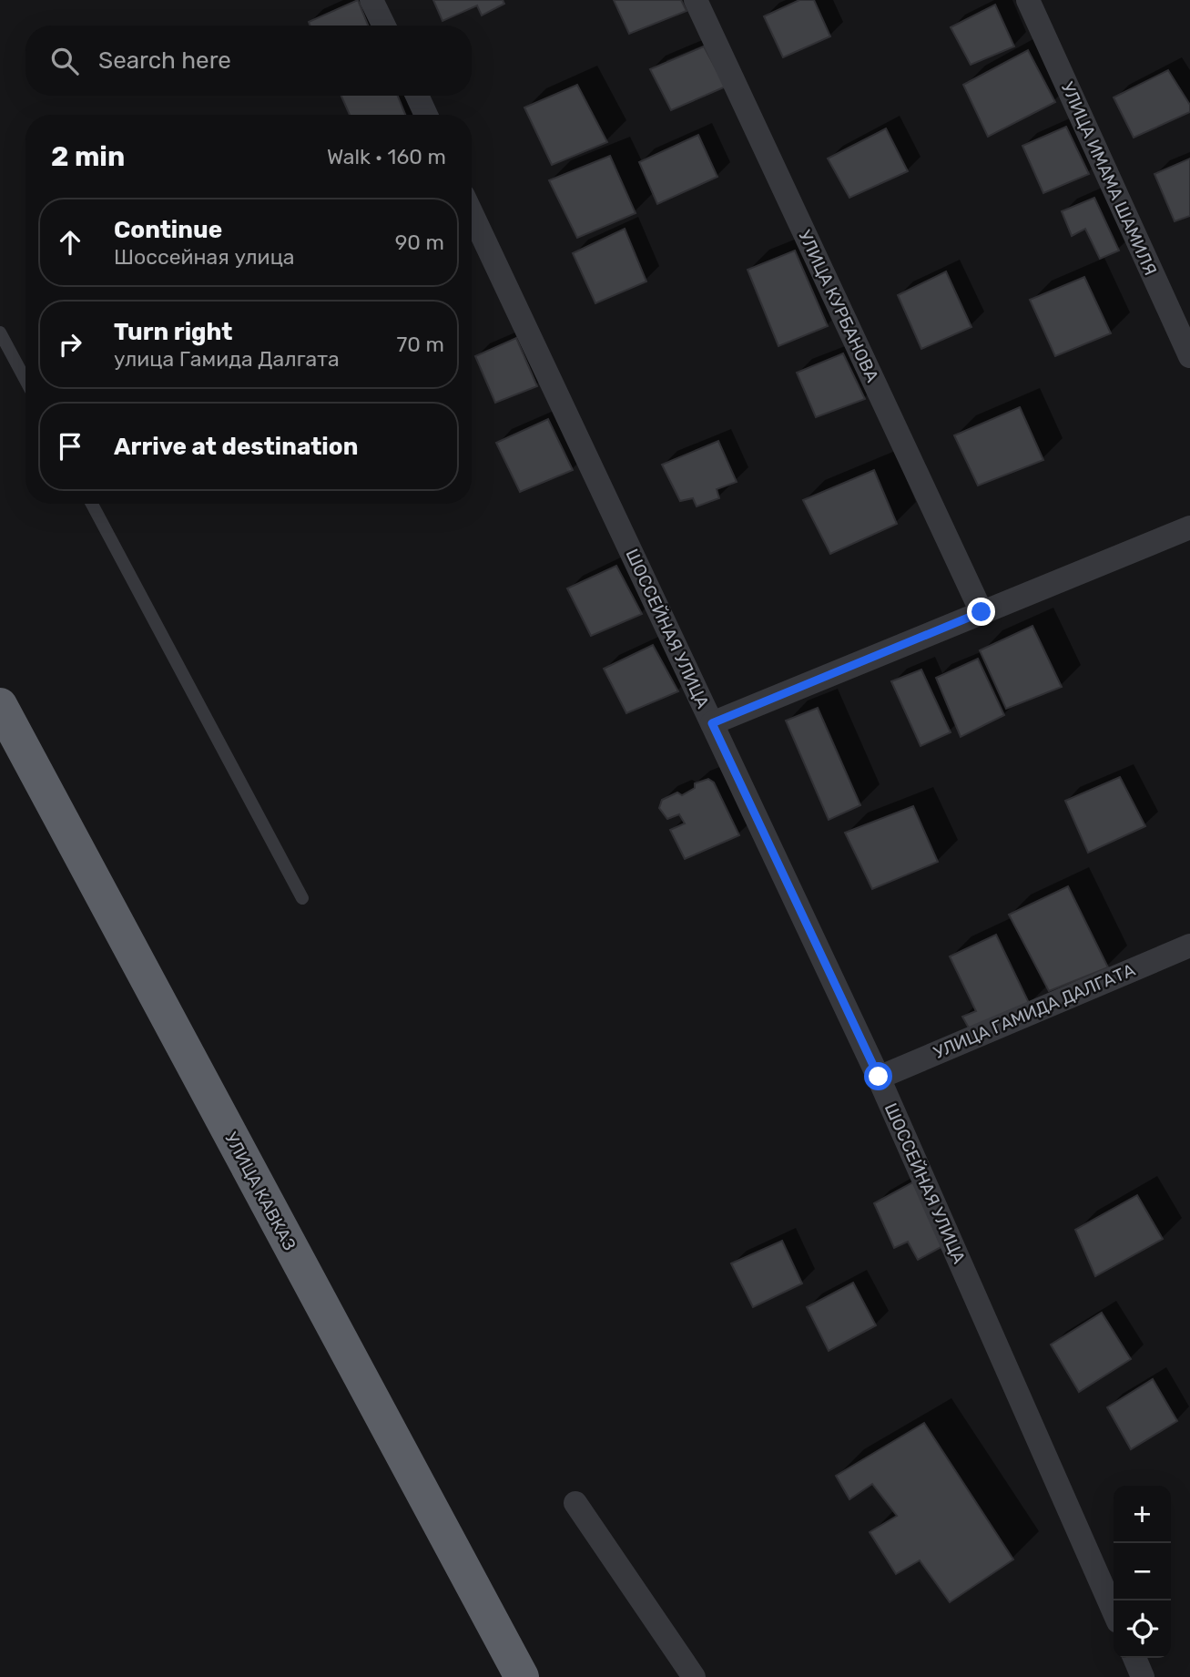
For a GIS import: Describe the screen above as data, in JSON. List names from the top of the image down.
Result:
{
  "streets": {
    "highway": ["УЛИЦА КАВКАЗ"],
    "street": [
      "УЛИЦА ИМАМА ШАМИЛЯ",
      "УЛИЦА КУРБАНОВА",
      "ШОССЕЙНАЯ УЛИЦА",
      "УЛИЦА ГАМИДА ДАЛГАТА"
    ]
  },
  "crossings": [
    ["ШОССЕЙНАЯ УЛИЦА", "УЛИЦА ГАМИДА ДАЛГАТА"]
  ],
  "page": {
    "search": "Search here",
    "heading": ["2 min", "Walk · 160 m"],
    "list": [
      ["Continue", "Шоссейная улица", "90 m"],
      ["Turn right", "улица Гамида Далгата", "70 m"],
      "Arrive at destination"
    ],
    "map_buttons": ["+", "−"]
  }
}
